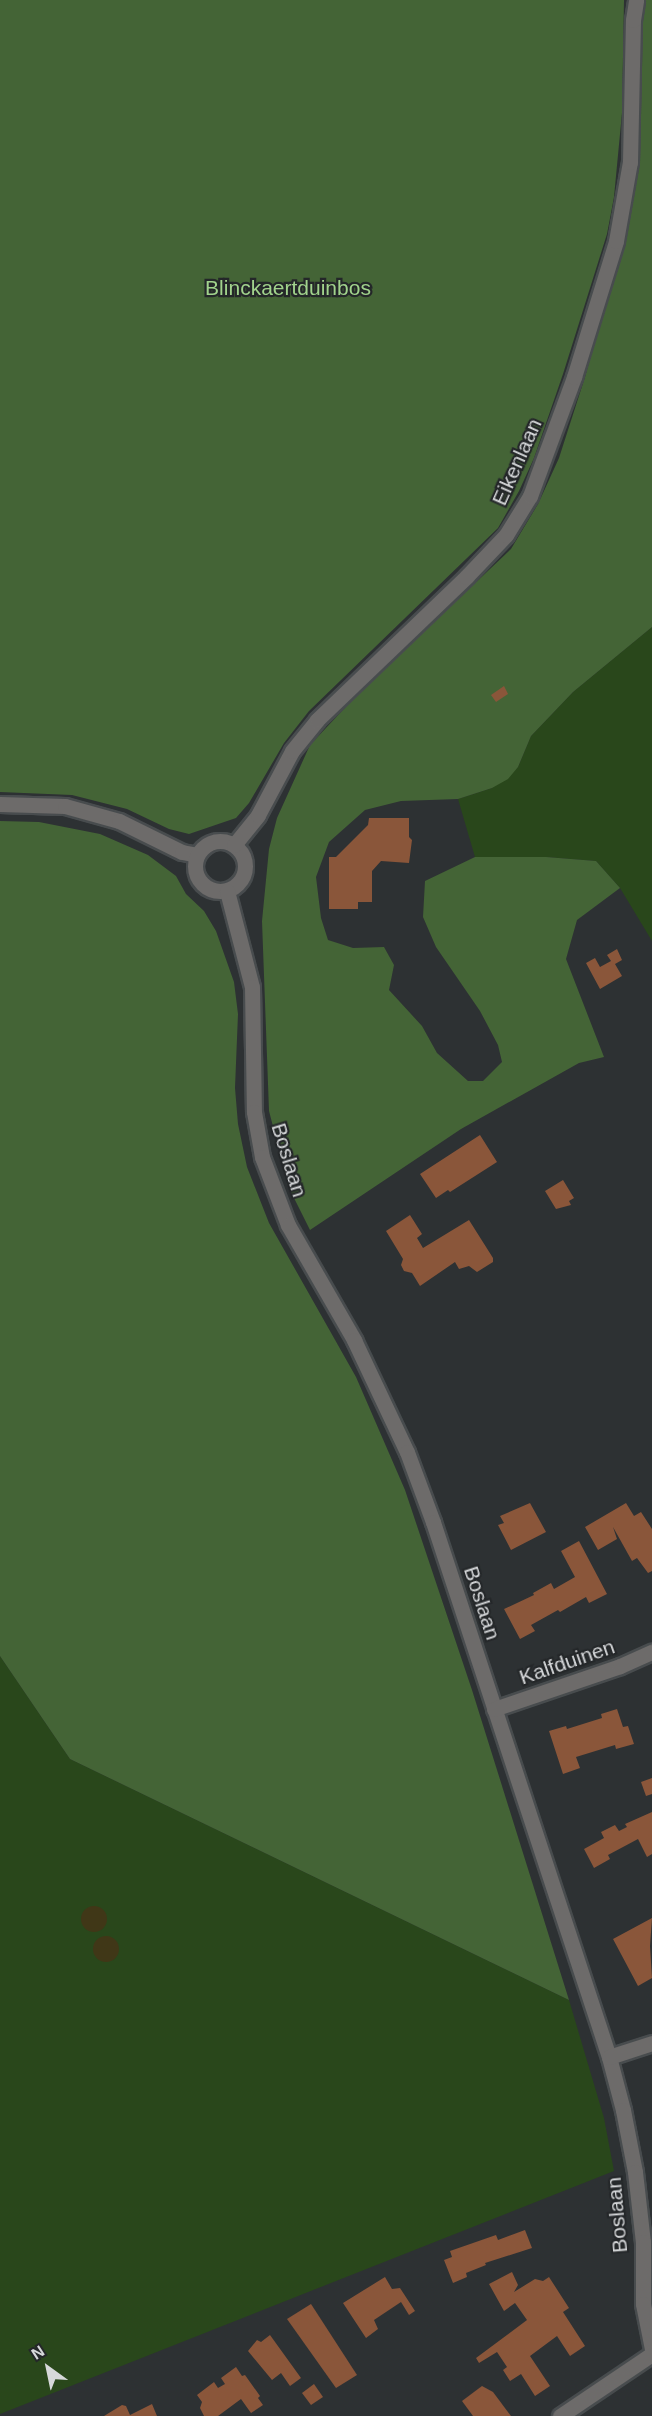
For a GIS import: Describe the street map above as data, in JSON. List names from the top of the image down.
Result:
{
  "streets": {
    "street": ["Eikenlaan", "Boslaan", "Kalfduinen"]
  },
  "crossings": [
    ["Eikenlaan", "Boslaan"],
    ["Boslaan", "Kalfduinen"]
  ],
  "parks": ["Blinckaertduinbos"],
  "north": "top left"
}
